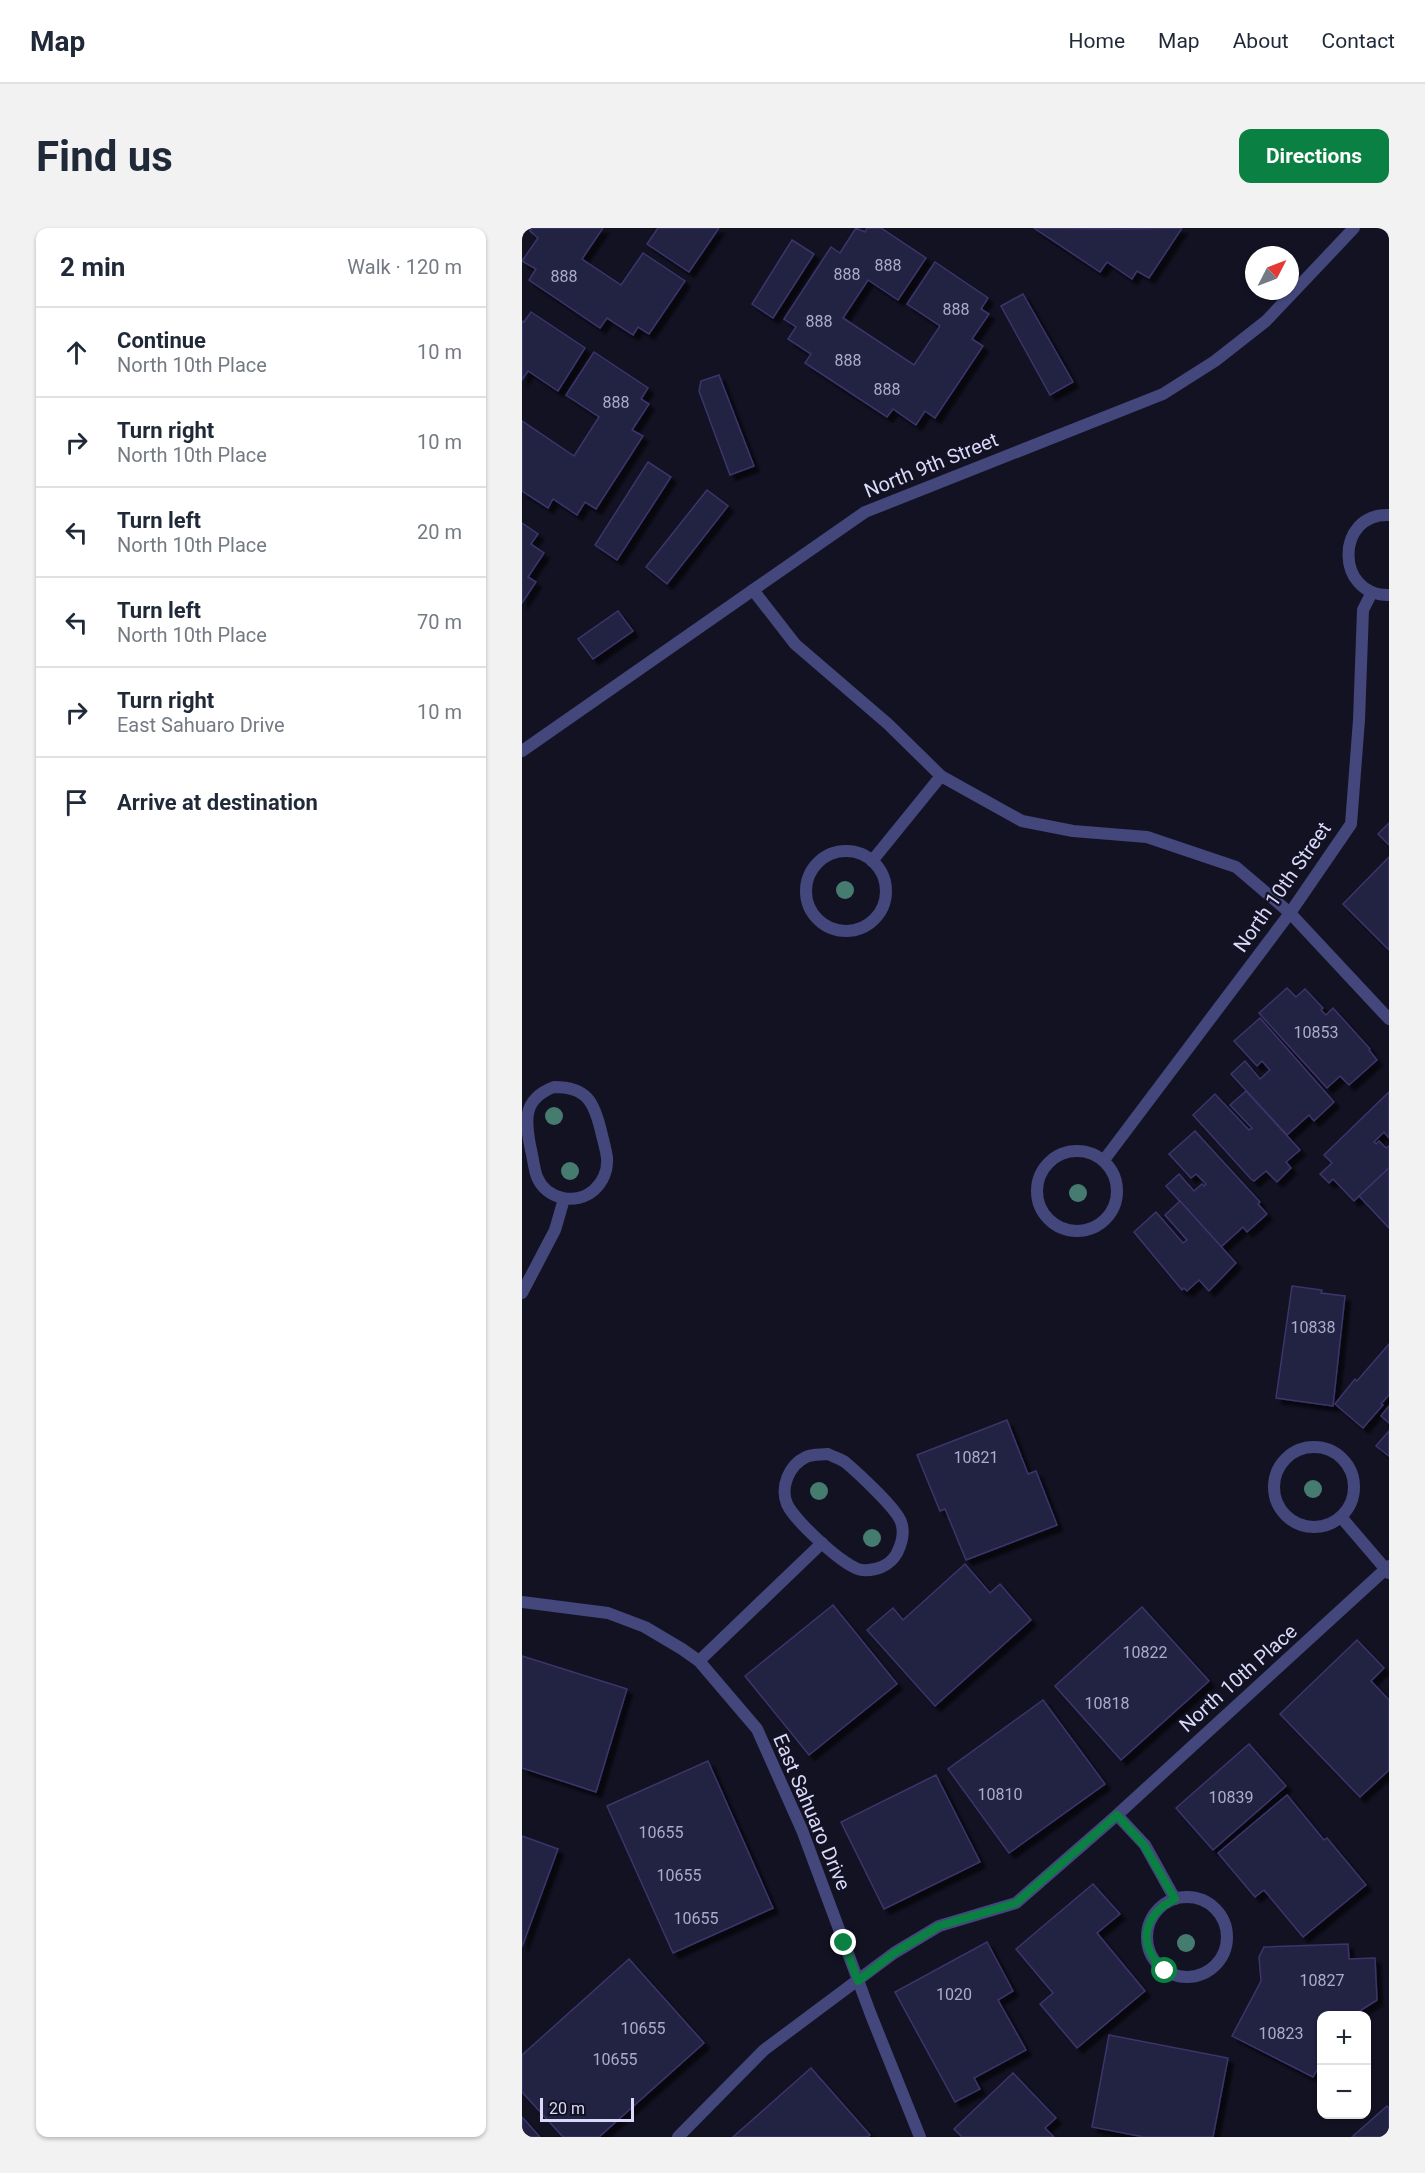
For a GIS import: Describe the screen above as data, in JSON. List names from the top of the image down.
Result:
{
  "streets": {
    "street": [
      "North 9th Street",
      "North 10th Street",
      "North 10th Place",
      "East Sahuaro Drive"
    ]
  },
  "crossings": [
    ["North 10th Place", "East Sahuaro Drive"]
  ],
  "house_numbers": [
    "888",
    "888",
    "888",
    "888",
    "888",
    "888",
    "888",
    "888",
    "10853",
    "10838",
    "10821",
    "10822",
    "10818",
    "10810",
    "10839",
    "10655",
    "10655",
    "10655",
    "10827",
    "1020",
    "10655",
    "10823",
    "10655"
  ],
  "scale_bar": "20 m",
  "north": "top right",
  "page": {
    "header": "Map",
    "nav": [
      "Home",
      "Map",
      "About",
      "Contact"
    ],
    "buttons": "Directions",
    "title": "Find us",
    "heading": ["2 min", "Walk · 120 m"],
    "list": [
      ["Continue", "North 10th Place", "10 m"],
      ["Turn right", "North 10th Place", "10 m"],
      ["Turn left", "North 10th Place", "20 m"],
      ["Turn left", "North 10th Place", "70 m"],
      ["Turn right", "East Sahuaro Drive", "10 m"],
      "Arrive at destination"
    ],
    "map_buttons": ["+", "−"],
    "scale": "20 m"
  }
}
